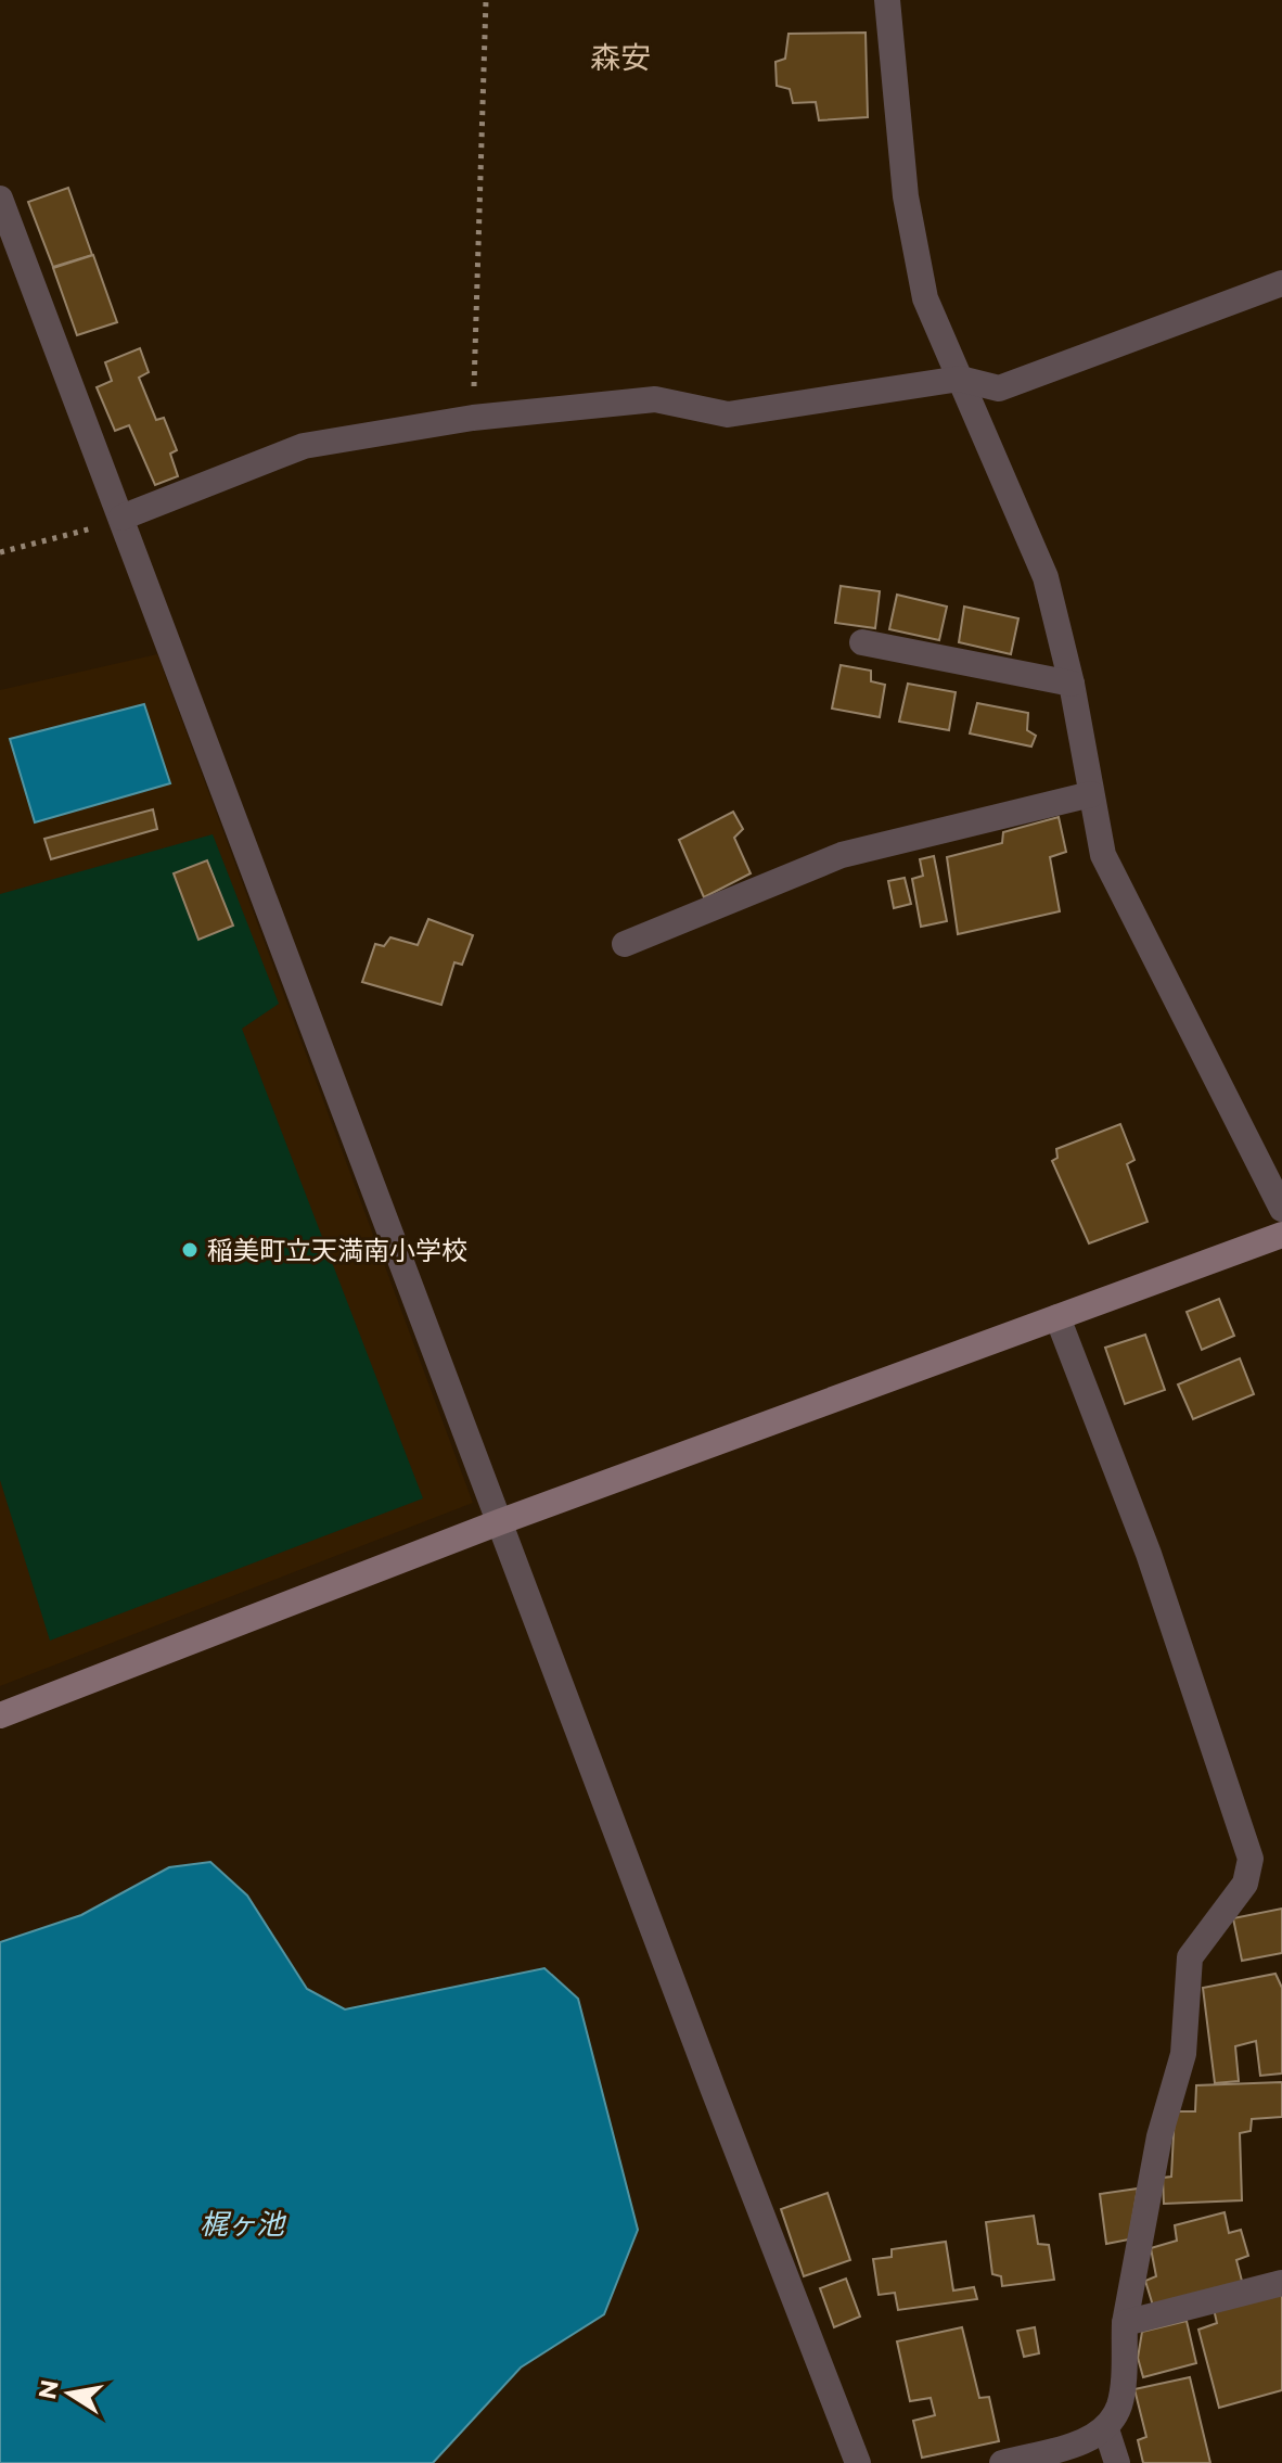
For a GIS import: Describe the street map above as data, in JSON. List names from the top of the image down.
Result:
{
  "districts": ["森安"],
  "water": ["梶ヶ池"],
  "places": ["稲美町立天満南小学校"],
  "north": "left"
}
